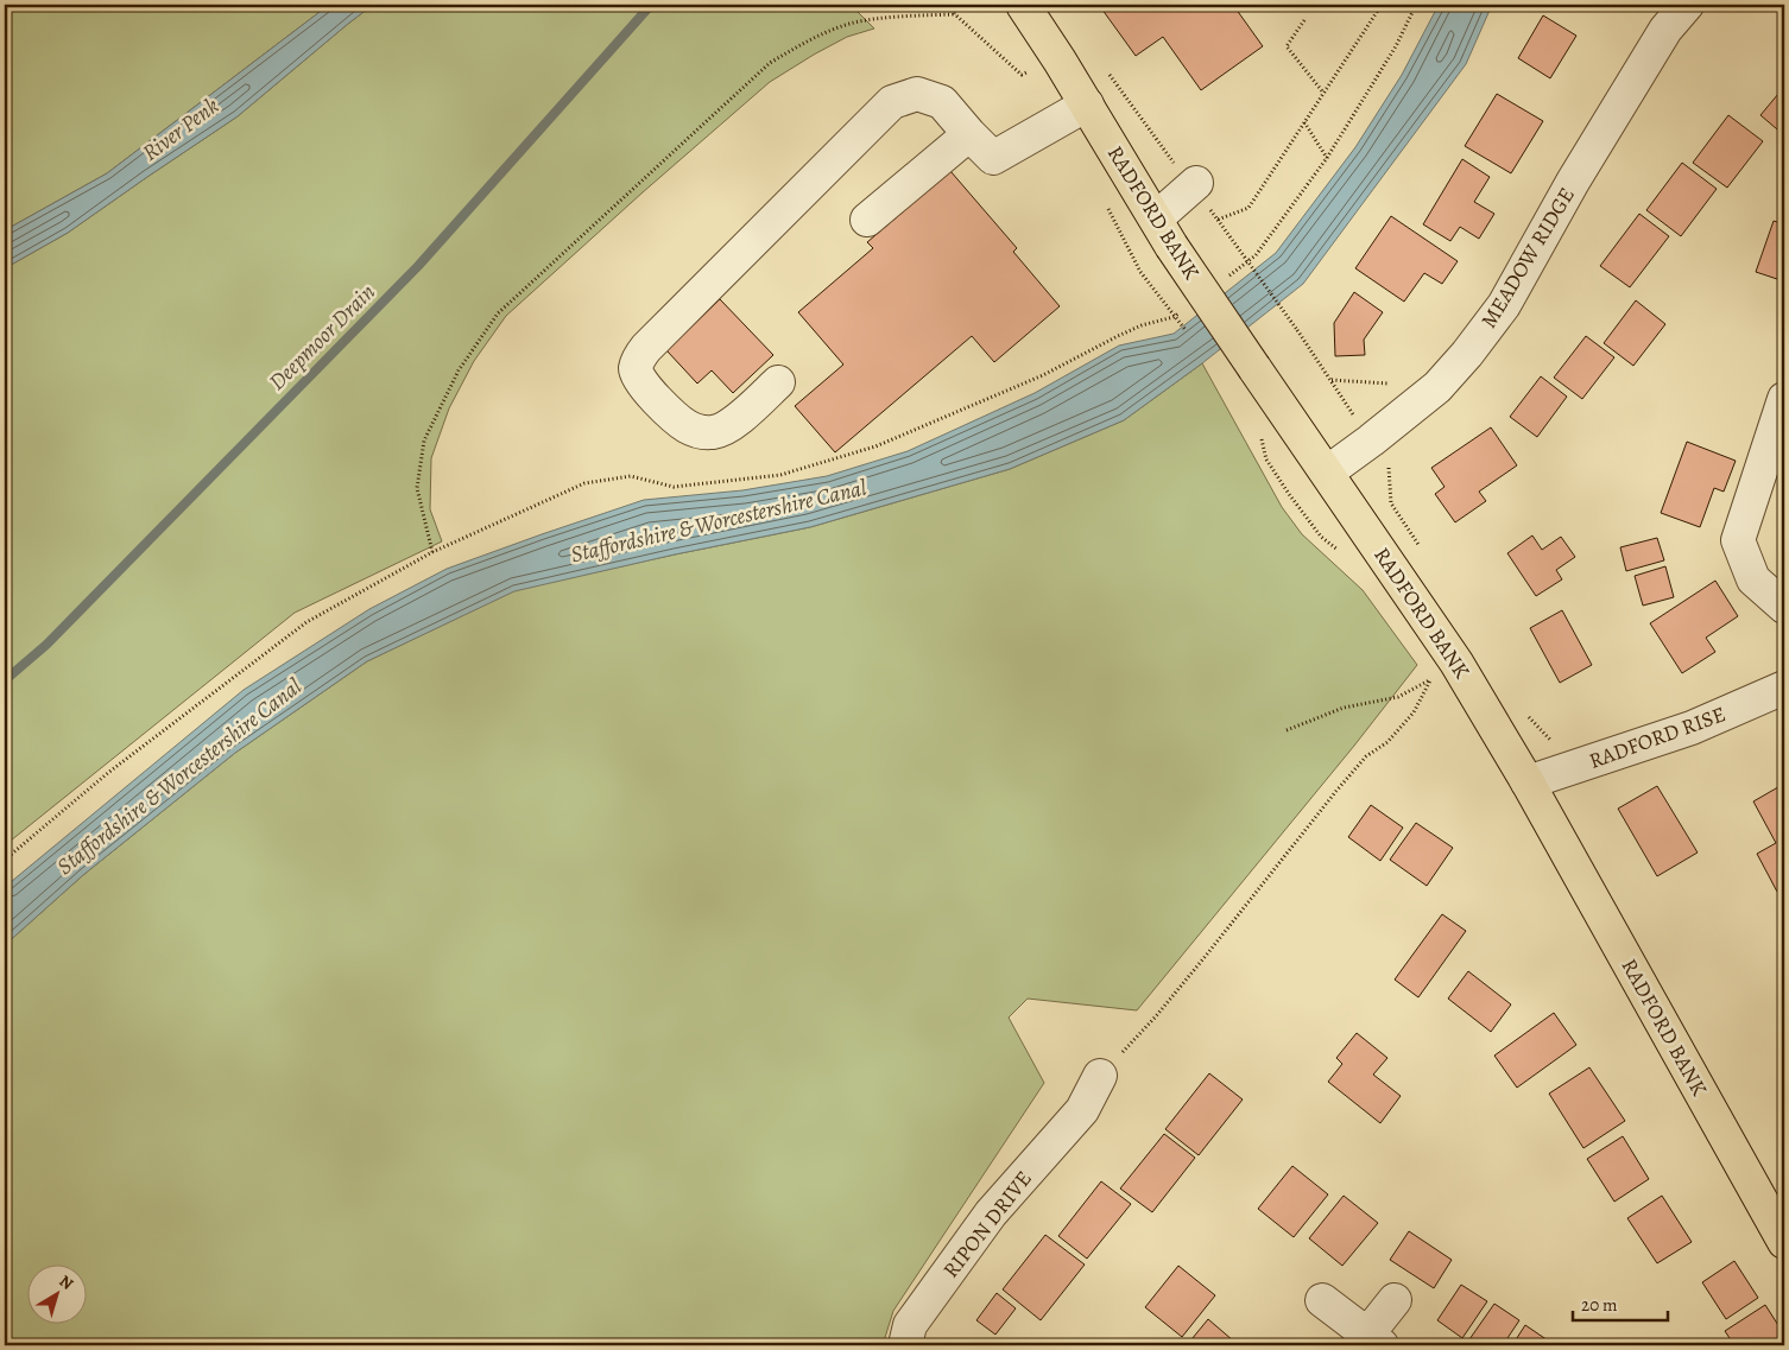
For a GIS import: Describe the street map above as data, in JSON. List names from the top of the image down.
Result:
{
  "streets": {
    "highway": ["RADFORD BANK"],
    "street": ["MEADOW RIDGE", "RADFORD RISE", "RIPON DRIVE"]
  },
  "crossings": [
    ["RADFORD BANK", "MEADOW RIDGE"],
    ["RADFORD BANK", "RADFORD RISE"]
  ],
  "water": ["River Penk", "Deepmoor Drain", "Staffordshire & Worcestershire Canal"],
  "scale_bar": "20 m",
  "north": "top right"
}
